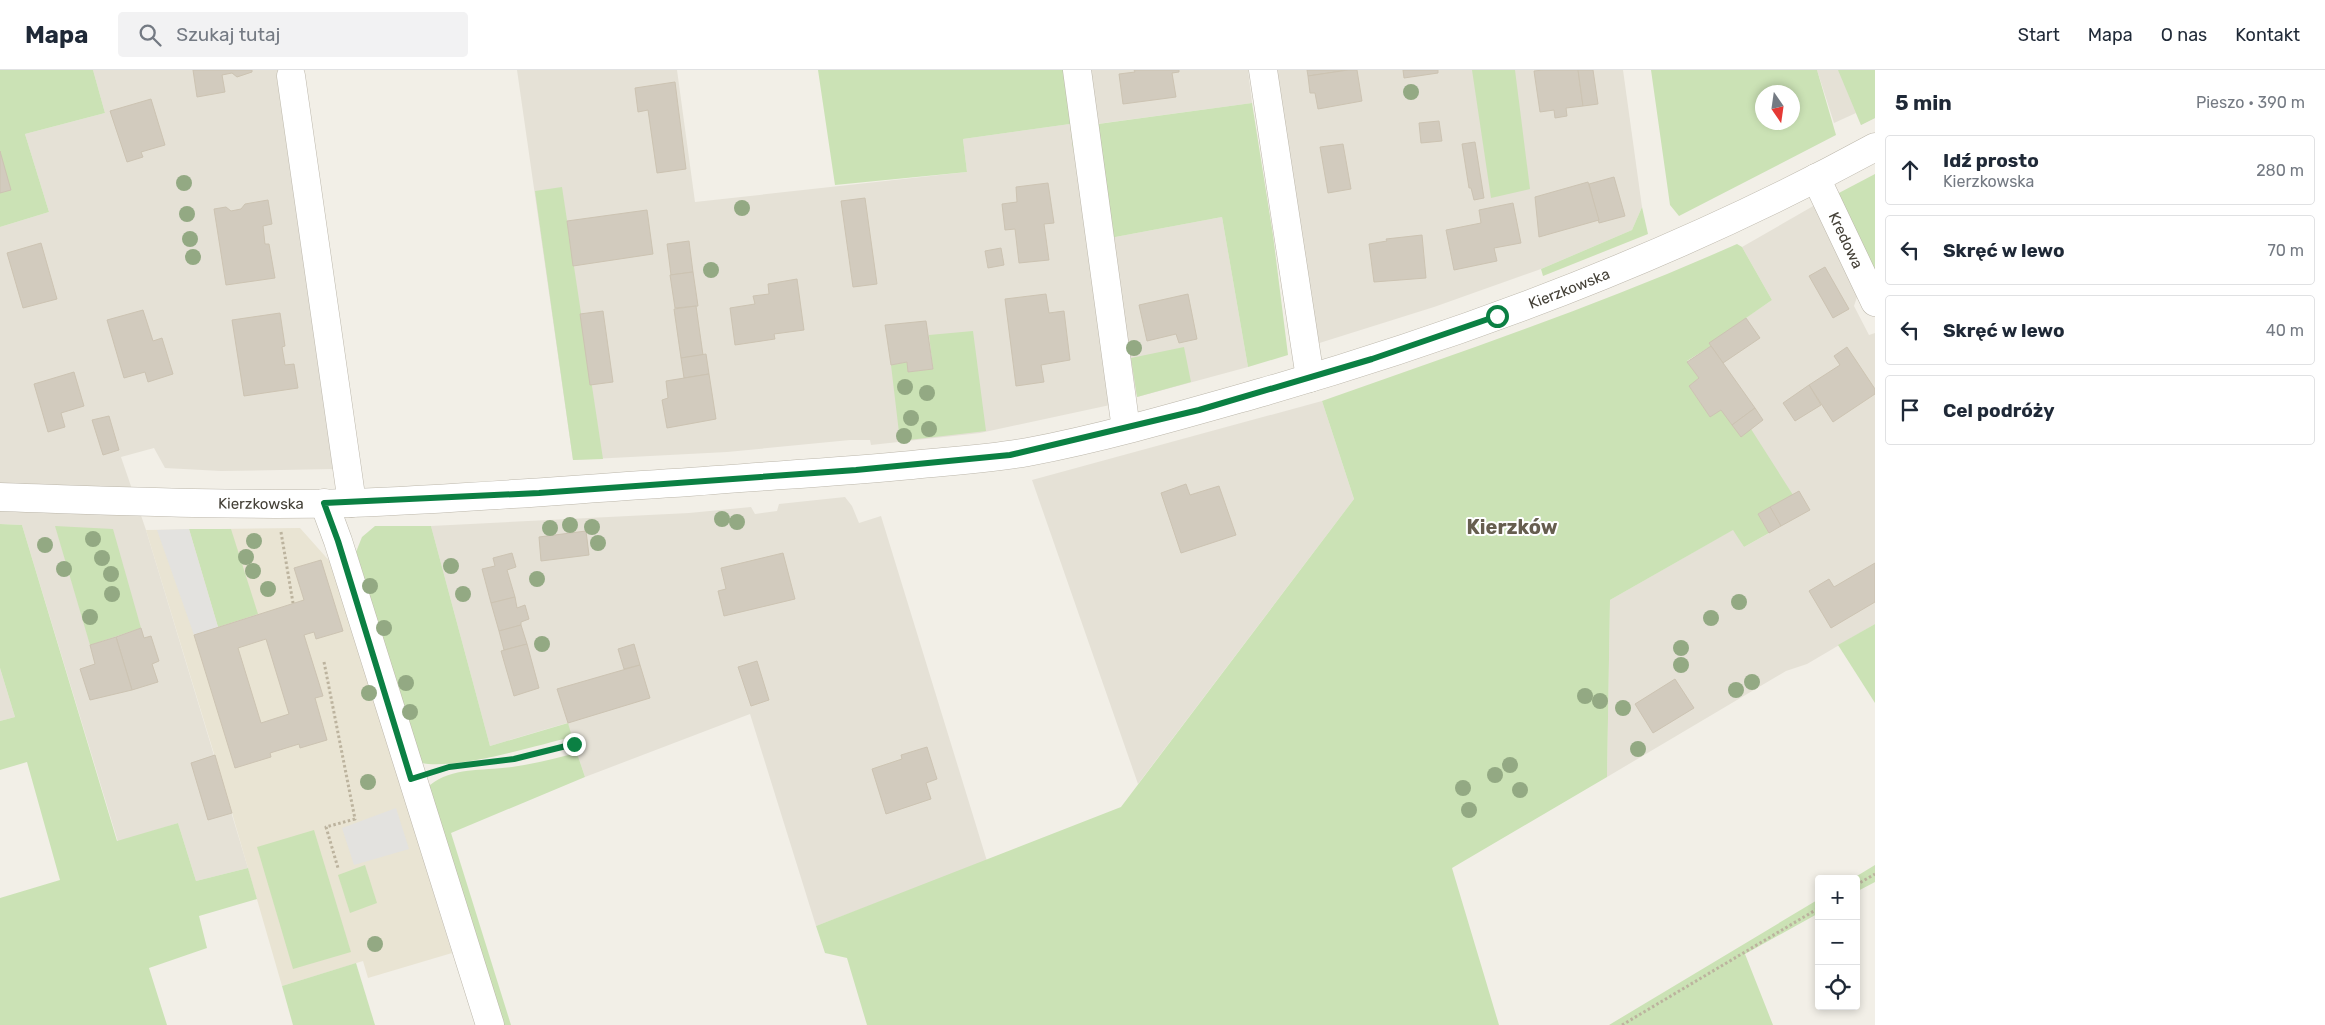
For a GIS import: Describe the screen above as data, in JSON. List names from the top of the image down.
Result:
{
  "streets": {
    "street": ["Kredowa", "Kierzkowska"]
  },
  "crossings": [
    ["Kredowa", "Kierzkowska"]
  ],
  "districts": ["Kierzków"],
  "north": "bottom",
  "page": {
    "header": "Mapa",
    "search": "Szukaj tutaj",
    "nav": [
      "Start",
      "Mapa",
      "O nas",
      "Kontakt"
    ],
    "heading": ["5 min", "Pieszo · 390 m"],
    "list": [
      ["Idź prosto", "Kierzkowska", "280 m"],
      ["Skręć w lewo", "70 m"],
      ["Skręć w lewo", "40 m"],
      "Cel podróży"
    ],
    "map_buttons": ["+", "−"]
  }
}
